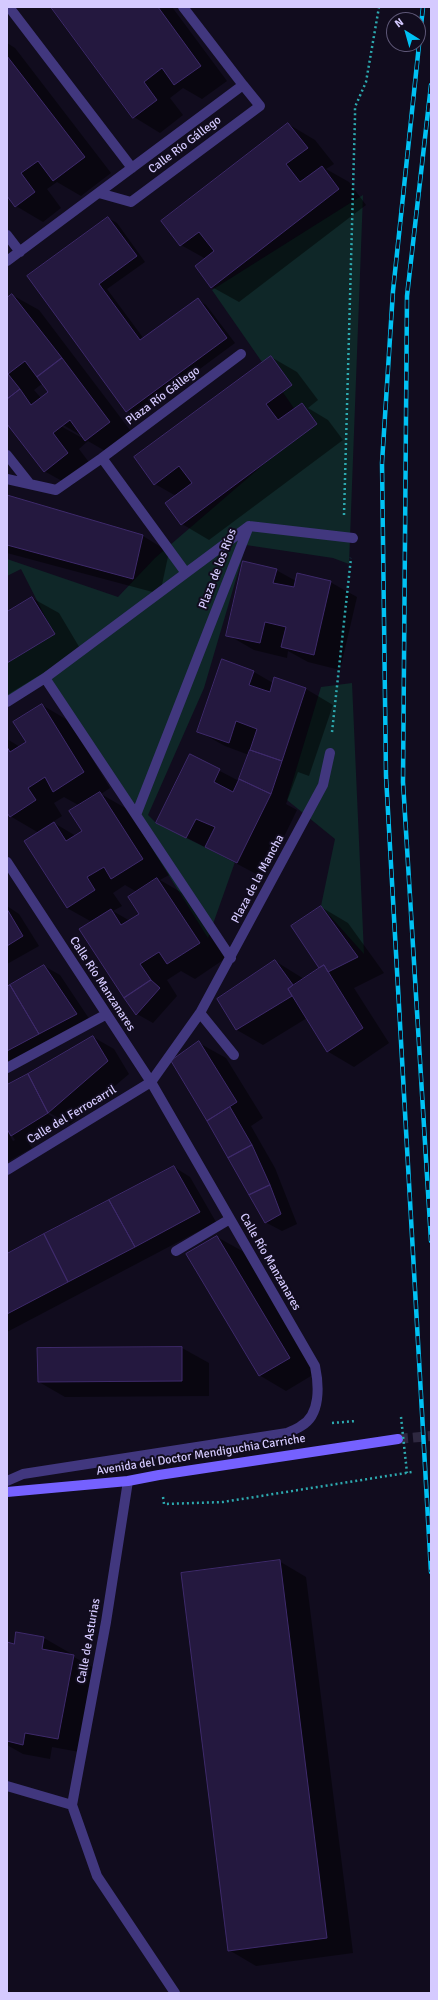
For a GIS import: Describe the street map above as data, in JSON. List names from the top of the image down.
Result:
{
  "streets": {
    "main road": ["Avenida del Doctor Mendiguchia Carriche"],
    "street": [
      "Calle Río Gállego",
      "Plaza Río Gállego",
      "Plaza de los Ríos",
      "Plaza de la Mancha",
      "Calle Río Manzanares",
      "Calle del Ferrocarril",
      "Calle de Asturias"
    ]
  },
  "crossings": [
    ["Plaza de la Mancha", "Calle Río Manzanares"],
    ["Plaza de la Mancha", "Calle del Ferrocarril"],
    ["Calle Río Manzanares", "Calle del Ferrocarril"],
    ["Avenida del Doctor Mendiguchia Carriche", "Calle de Asturias"]
  ],
  "north": "top left"
}
